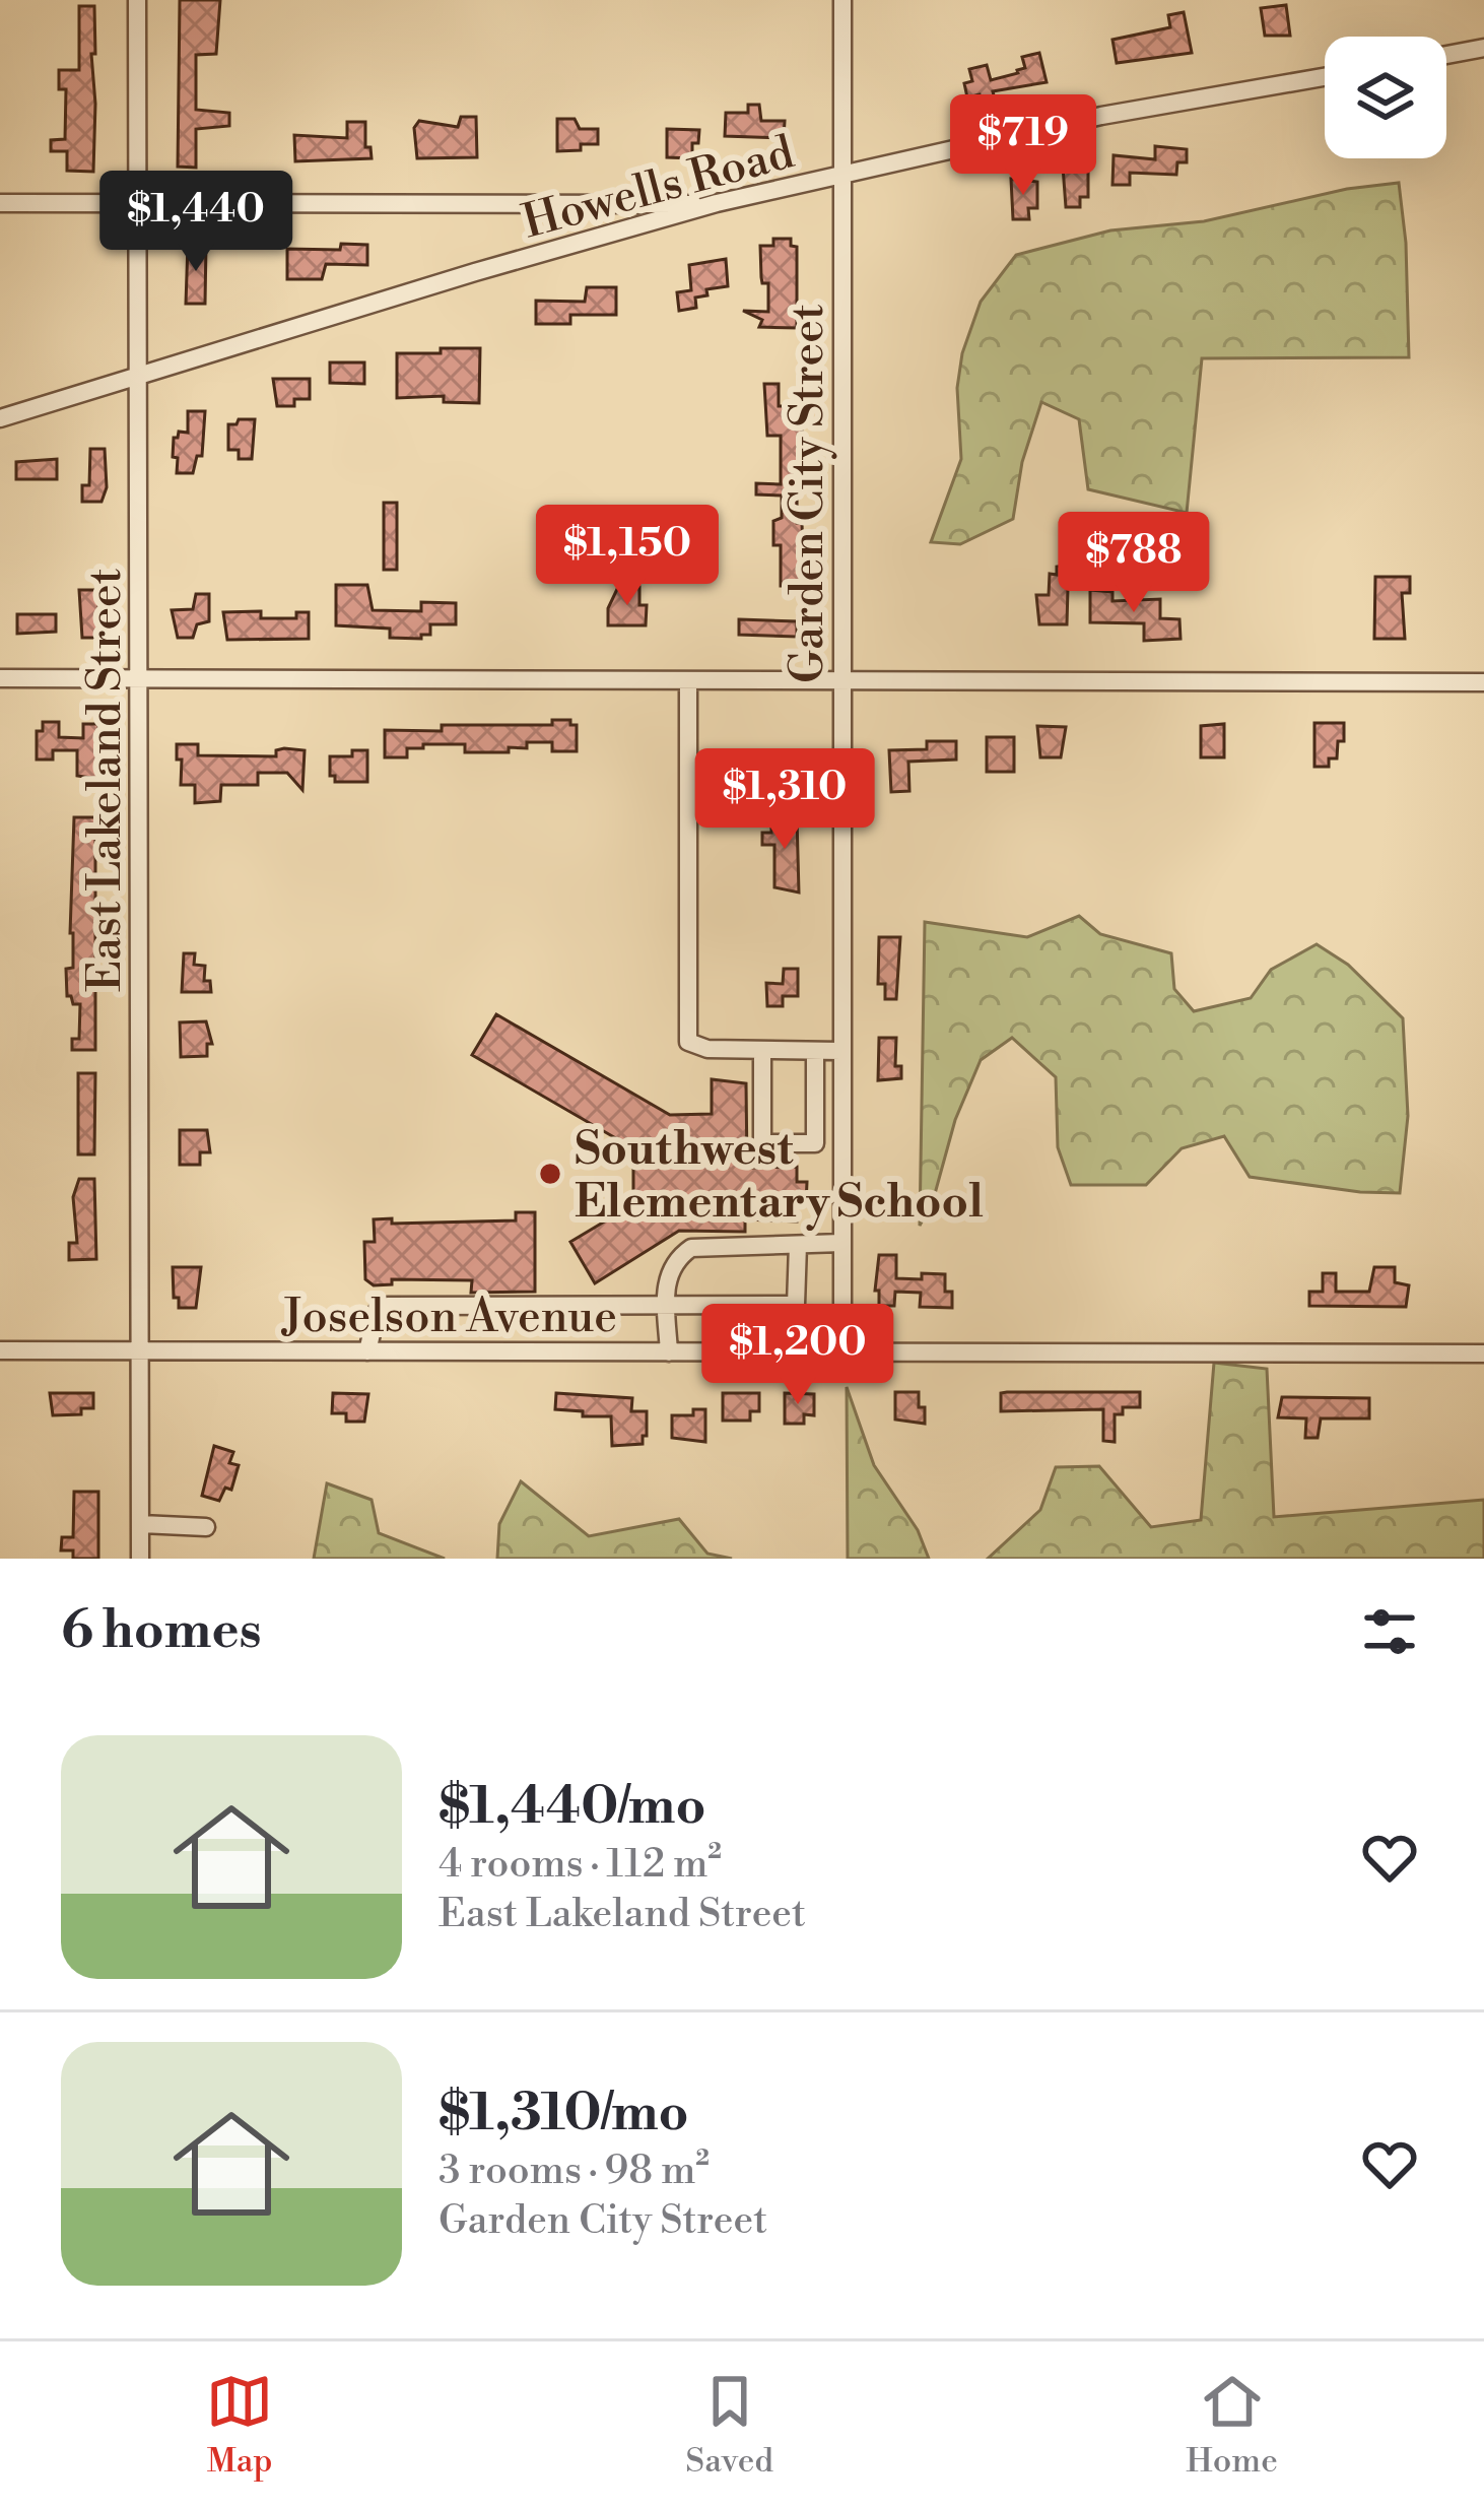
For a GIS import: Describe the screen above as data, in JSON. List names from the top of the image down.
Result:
{
  "streets": {
    "street": [
      "Howells Road",
      "Garden City Street",
      "East Lakeland Street",
      "Joselson Avenue"
    ]
  },
  "crossings": [
    ["Howells Road", "Garden City Street"],
    ["Howells Road", "East Lakeland Street"],
    ["Garden City Street", "Joselson Avenue"],
    ["East Lakeland Street", "Joselson Avenue"]
  ],
  "places": ["Southwest Elementary School"],
  "page": {
    "price": [
      "$719",
      "$1,440",
      "$1,150",
      "$788",
      "$1,310",
      "$1,200"
    ],
    "heading": "6 homes",
    "list": [
      {
        "name": "$1,440/mo",
        "note": "4 rooms · 112 m² · East Lakeland Street"
      },
      {
        "name": "$1,310/mo",
        "note": "3 rooms · 98 m² · Garden City Street"
      }
    ],
    "tabs": ["Map", "Saved", "Home"]
  }
}
